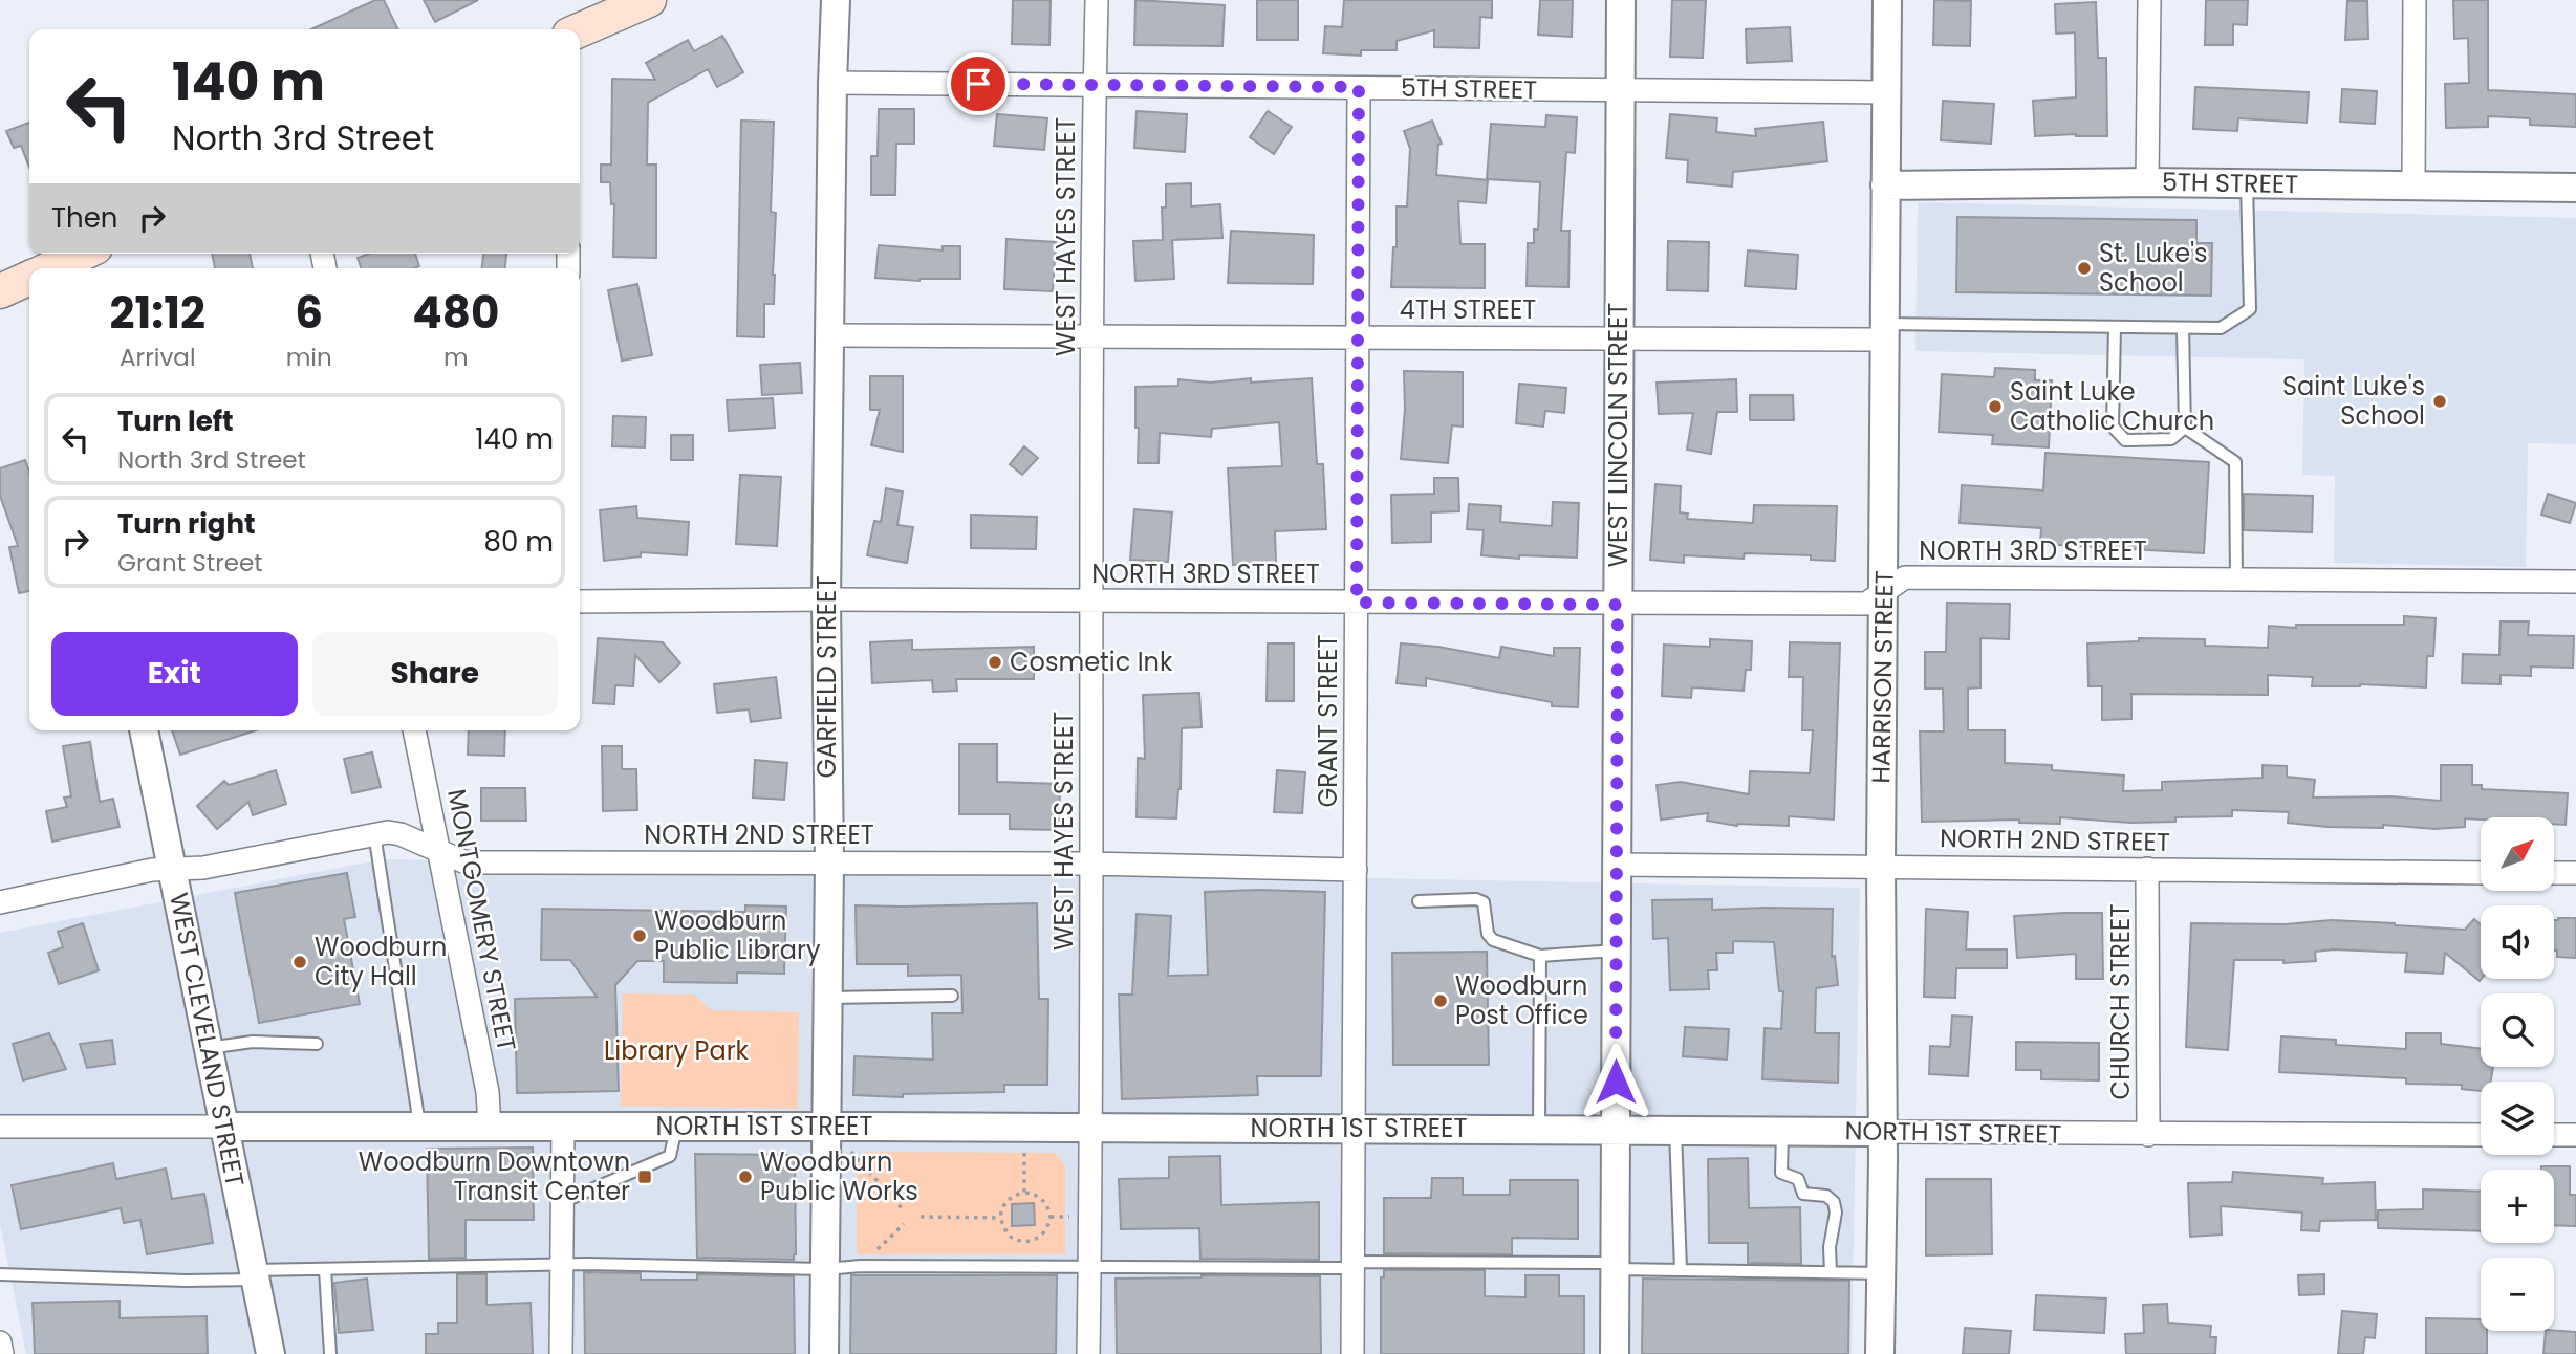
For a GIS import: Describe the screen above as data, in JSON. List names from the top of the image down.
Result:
{
  "streets": {
    "street": [
      "5TH STREET",
      "WEST HAYES STREET",
      "4TH STREET",
      "WEST LINCOLN STREET",
      "NORTH 3RD STREET",
      "GARFIELD STREET",
      "HARRISON STREET",
      "GRANT STREET",
      "NORTH 2ND STREET",
      "MONTGOMERY STREET",
      "CHURCH STREET",
      "WEST CLEVELAND STREET",
      "NORTH 1ST STREET"
    ]
  },
  "crossings": [
    ["5TH STREET", "WEST HAYES STREET"],
    ["5TH STREET", "WEST LINCOLN STREET"],
    ["5TH STREET", "GARFIELD STREET"],
    ["5TH STREET", "HARRISON STREET"],
    ["5TH STREET", "GRANT STREET"],
    ["WEST HAYES STREET", "4TH STREET"],
    ["WEST HAYES STREET", "NORTH 3RD STREET"],
    ["WEST HAYES STREET", "NORTH 2ND STREET"],
    ["WEST HAYES STREET", "NORTH 1ST STREET"],
    ["4TH STREET", "WEST LINCOLN STREET"],
    ["4TH STREET", "GARFIELD STREET"],
    ["4TH STREET", "HARRISON STREET"],
    ["4TH STREET", "GRANT STREET"],
    ["WEST LINCOLN STREET", "NORTH 3RD STREET"],
    ["WEST LINCOLN STREET", "NORTH 2ND STREET"],
    ["WEST LINCOLN STREET", "NORTH 1ST STREET"],
    ["NORTH 3RD STREET", "GARFIELD STREET"],
    ["NORTH 3RD STREET", "HARRISON STREET"],
    ["NORTH 3RD STREET", "GRANT STREET"],
    ["GARFIELD STREET", "NORTH 2ND STREET"],
    ["GARFIELD STREET", "NORTH 1ST STREET"],
    ["HARRISON STREET", "NORTH 2ND STREET"],
    ["HARRISON STREET", "NORTH 1ST STREET"],
    ["GRANT STREET", "NORTH 2ND STREET"],
    ["GRANT STREET", "NORTH 1ST STREET"],
    ["NORTH 2ND STREET", "MONTGOMERY STREET"],
    ["NORTH 2ND STREET", "CHURCH STREET"],
    ["NORTH 2ND STREET", "WEST CLEVELAND STREET"],
    ["MONTGOMERY STREET", "NORTH 1ST STREET"],
    ["CHURCH STREET", "NORTH 1ST STREET"],
    ["WEST CLEVELAND STREET", "NORTH 1ST STREET"]
  ],
  "parks": ["Library Park"],
  "places": {
    "other": [
      "St. Luke's School",
      "Saint Luke's School",
      "Saint Luke Catholic Church",
      "Cosmetic Ink",
      "Woodburn Public Library",
      "Woodburn City Hall",
      "Woodburn Post Office",
      "Woodburn Public Works"
    ],
    "transit": ["Woodburn Downtown Transit Center"]
  },
  "north": "top right",
  "page": {
    "turn": ["140 m", "North 3rd Street"],
    "then": "Then",
    "eta": [
      "21:12",
      "Arrival",
      "6",
      "min",
      "480",
      "m"
    ],
    "list": [
      {
        "name": "Turn left",
        "note": "North 3rd Street",
        "value": "140 m"
      },
      {
        "name": "Turn right",
        "note": "Grant Street",
        "value": "80 m"
      }
    ],
    "buttons": ["Exit", "Share"],
    "map_buttons": ["+", "−"]
  }
}
